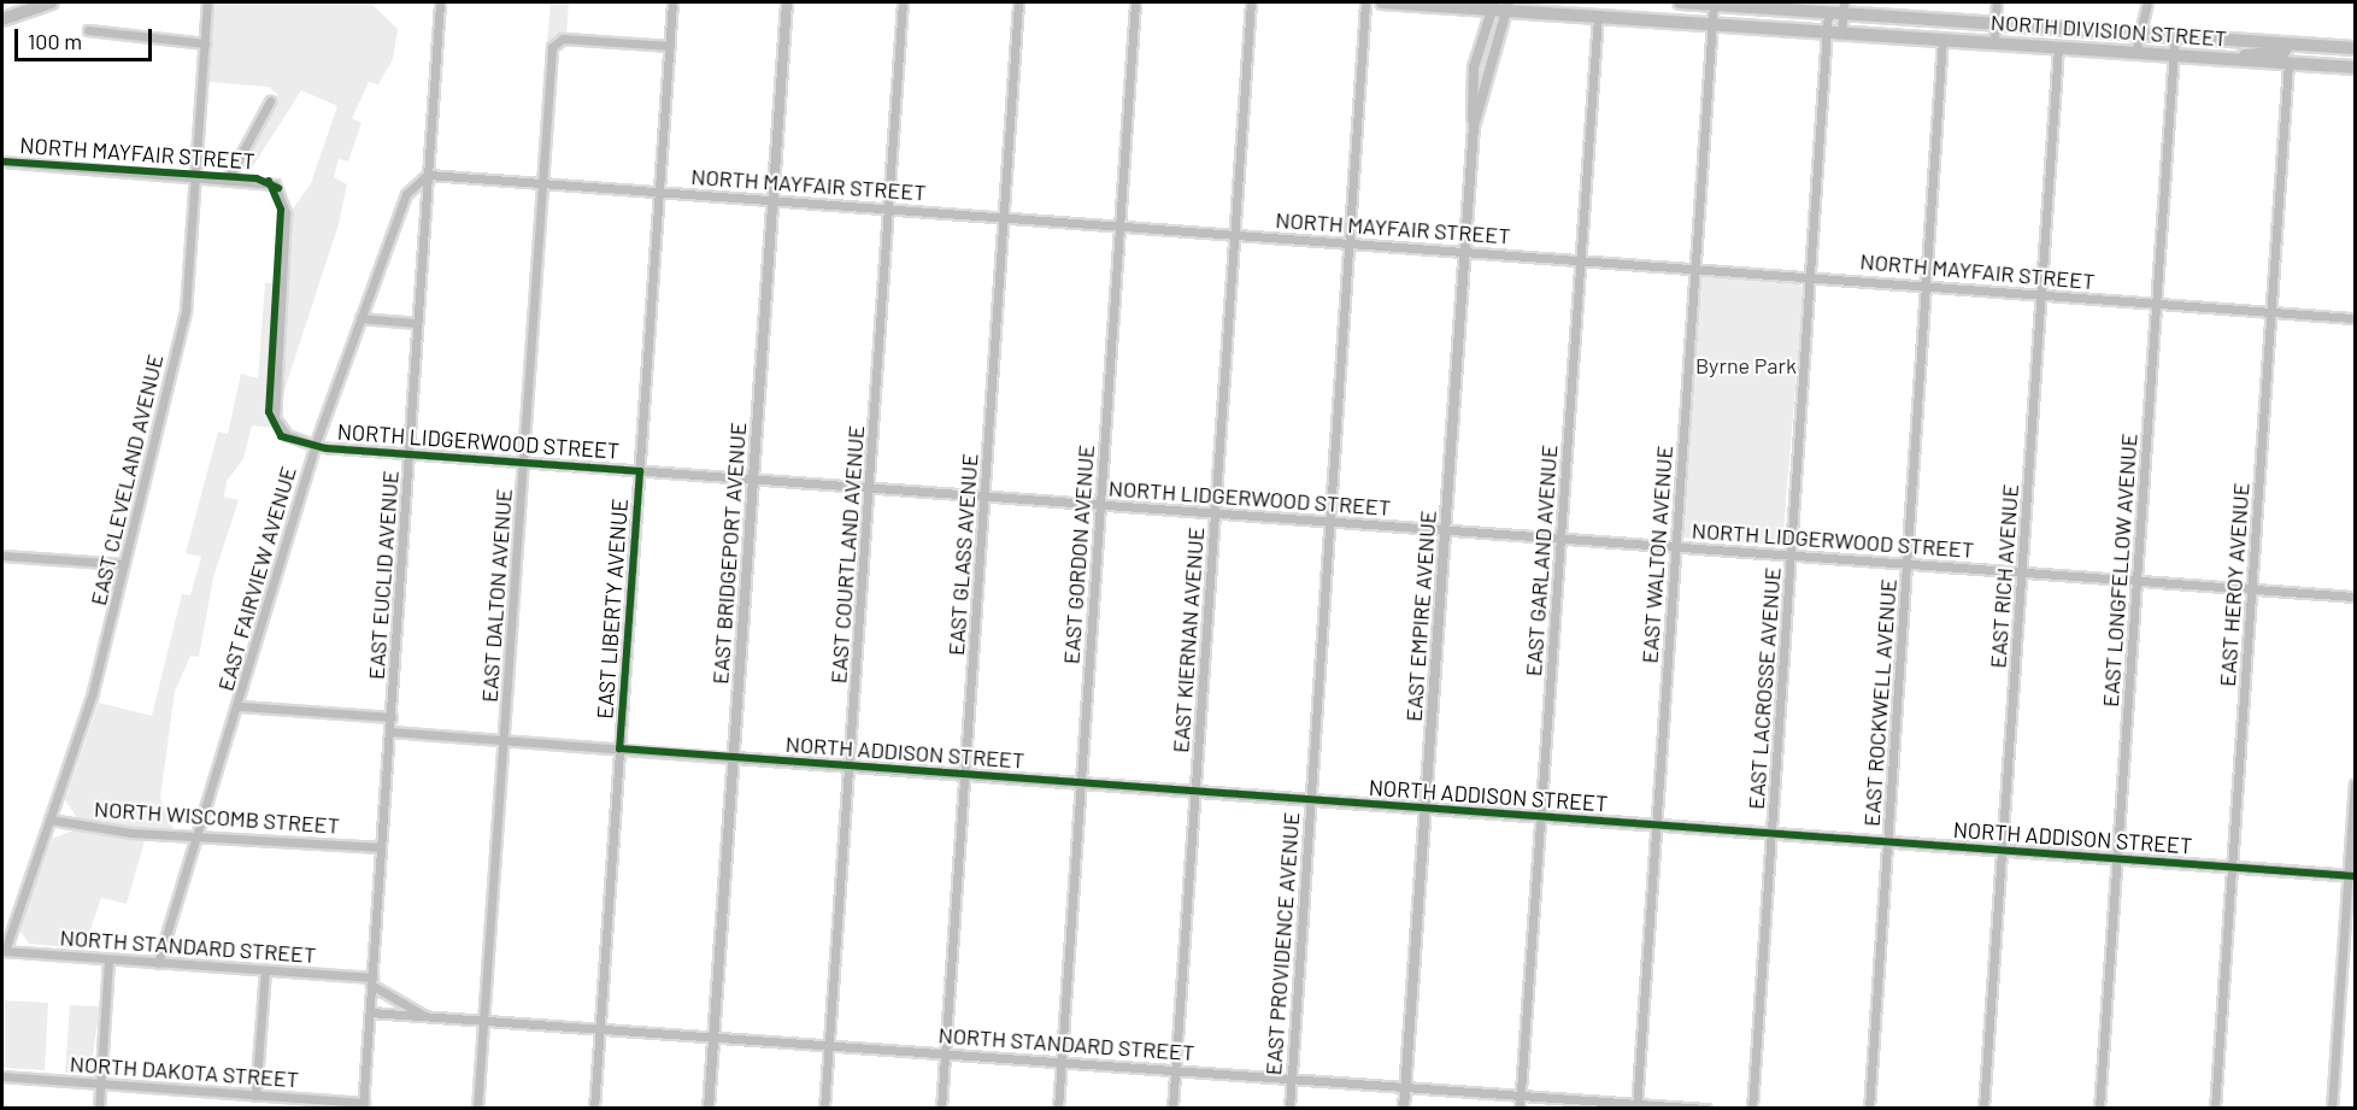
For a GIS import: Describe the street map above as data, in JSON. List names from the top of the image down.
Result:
{
  "streets": {
    "main road": ["NORTH DIVISION STREET"],
    "street": [
      "NORTH MAYFAIR STREET",
      "NORTH LIDGERWOOD STREET",
      "EAST CLEVELAND AVENUE",
      "EAST BRIDGEPORT AVENUE",
      "EAST COURTLAND AVENUE",
      "EAST GLASS AVENUE",
      "EAST GORDON AVENUE",
      "EAST WALTON AVENUE",
      "EAST GARLAND AVENUE",
      "EAST LONGFELLOW AVENUE",
      "EAST EUCLID AVENUE",
      "EAST RICH AVENUE",
      "EAST FAIRVIEW AVENUE",
      "EAST HEROY AVENUE",
      "EAST DALTON AVENUE",
      "EAST LIBERTY AVENUE",
      "EAST EMPIRE AVENUE",
      "EAST KIERNAN AVENUE",
      "EAST LACROSSE AVENUE",
      "EAST ROCKWELL AVENUE",
      "NORTH ADDISON STREET",
      "NORTH WISCOMB STREET",
      "EAST PROVIDENCE AVENUE",
      "NORTH STANDARD STREET",
      "NORTH DAKOTA STREET"
    ]
  },
  "crossings": [
    ["NORTH DIVISION STREET", "EAST WALTON AVENUE"],
    ["NORTH DIVISION STREET", "EAST GARLAND AVENUE"],
    ["NORTH DIVISION STREET", "EAST LONGFELLOW AVENUE"],
    ["NORTH DIVISION STREET", "EAST RICH AVENUE"],
    ["NORTH DIVISION STREET", "EAST HEROY AVENUE"],
    ["NORTH DIVISION STREET", "EAST EMPIRE AVENUE"],
    ["NORTH DIVISION STREET", "EAST LACROSSE AVENUE"],
    ["NORTH DIVISION STREET", "EAST ROCKWELL AVENUE"],
    ["NORTH MAYFAIR STREET", "NORTH LIDGERWOOD STREET"],
    ["NORTH MAYFAIR STREET", "EAST CLEVELAND AVENUE"],
    ["NORTH MAYFAIR STREET", "EAST BRIDGEPORT AVENUE"],
    ["NORTH MAYFAIR STREET", "EAST COURTLAND AVENUE"],
    ["NORTH MAYFAIR STREET", "EAST GLASS AVENUE"],
    ["NORTH MAYFAIR STREET", "EAST GORDON AVENUE"],
    ["NORTH MAYFAIR STREET", "EAST WALTON AVENUE"],
    ["NORTH MAYFAIR STREET", "EAST GARLAND AVENUE"],
    ["NORTH MAYFAIR STREET", "EAST LONGFELLOW AVENUE"],
    ["NORTH MAYFAIR STREET", "EAST EUCLID AVENUE"],
    ["NORTH MAYFAIR STREET", "EAST RICH AVENUE"],
    ["NORTH MAYFAIR STREET", "EAST FAIRVIEW AVENUE"],
    ["NORTH MAYFAIR STREET", "EAST HEROY AVENUE"],
    ["NORTH MAYFAIR STREET", "EAST DALTON AVENUE"],
    ["NORTH MAYFAIR STREET", "EAST LIBERTY AVENUE"],
    ["NORTH MAYFAIR STREET", "EAST EMPIRE AVENUE"],
    ["NORTH MAYFAIR STREET", "EAST KIERNAN AVENUE"],
    ["NORTH MAYFAIR STREET", "EAST LACROSSE AVENUE"],
    ["NORTH MAYFAIR STREET", "EAST ROCKWELL AVENUE"],
    ["NORTH MAYFAIR STREET", "EAST PROVIDENCE AVENUE"],
    ["NORTH LIDGERWOOD STREET", "EAST BRIDGEPORT AVENUE"],
    ["NORTH LIDGERWOOD STREET", "EAST COURTLAND AVENUE"],
    ["NORTH LIDGERWOOD STREET", "EAST GLASS AVENUE"],
    ["NORTH LIDGERWOOD STREET", "EAST GORDON AVENUE"],
    ["NORTH LIDGERWOOD STREET", "EAST WALTON AVENUE"],
    ["NORTH LIDGERWOOD STREET", "EAST GARLAND AVENUE"],
    ["NORTH LIDGERWOOD STREET", "EAST LONGFELLOW AVENUE"],
    ["NORTH LIDGERWOOD STREET", "EAST EUCLID AVENUE"],
    ["NORTH LIDGERWOOD STREET", "EAST RICH AVENUE"],
    ["NORTH LIDGERWOOD STREET", "EAST FAIRVIEW AVENUE"],
    ["NORTH LIDGERWOOD STREET", "EAST HEROY AVENUE"],
    ["NORTH LIDGERWOOD STREET", "EAST DALTON AVENUE"],
    ["NORTH LIDGERWOOD STREET", "EAST LIBERTY AVENUE"],
    ["NORTH LIDGERWOOD STREET", "EAST EMPIRE AVENUE"],
    ["NORTH LIDGERWOOD STREET", "EAST KIERNAN AVENUE"],
    ["NORTH LIDGERWOOD STREET", "EAST LACROSSE AVENUE"],
    ["NORTH LIDGERWOOD STREET", "EAST ROCKWELL AVENUE"],
    ["NORTH LIDGERWOOD STREET", "EAST PROVIDENCE AVENUE"],
    ["EAST CLEVELAND AVENUE", "NORTH WISCOMB STREET"],
    ["EAST CLEVELAND AVENUE", "NORTH STANDARD STREET"],
    ["EAST BRIDGEPORT AVENUE", "NORTH ADDISON STREET"],
    ["EAST BRIDGEPORT AVENUE", "NORTH STANDARD STREET"],
    ["EAST COURTLAND AVENUE", "NORTH ADDISON STREET"],
    ["EAST COURTLAND AVENUE", "NORTH STANDARD STREET"],
    ["EAST GLASS AVENUE", "NORTH ADDISON STREET"],
    ["EAST GLASS AVENUE", "NORTH STANDARD STREET"],
    ["EAST GORDON AVENUE", "NORTH ADDISON STREET"],
    ["EAST GORDON AVENUE", "NORTH STANDARD STREET"],
    ["EAST WALTON AVENUE", "NORTH ADDISON STREET"],
    ["EAST WALTON AVENUE", "NORTH STANDARD STREET"],
    ["EAST GARLAND AVENUE", "NORTH ADDISON STREET"],
    ["EAST GARLAND AVENUE", "NORTH STANDARD STREET"],
    ["EAST LONGFELLOW AVENUE", "NORTH ADDISON STREET"],
    ["EAST EUCLID AVENUE", "EAST FAIRVIEW AVENUE"],
    ["EAST EUCLID AVENUE", "NORTH ADDISON STREET"],
    ["EAST EUCLID AVENUE", "NORTH WISCOMB STREET"],
    ["EAST EUCLID AVENUE", "NORTH STANDARD STREET"],
    ["EAST EUCLID AVENUE", "NORTH DAKOTA STREET"],
    ["EAST RICH AVENUE", "NORTH ADDISON STREET"],
    ["EAST FAIRVIEW AVENUE", "NORTH WISCOMB STREET"],
    ["EAST FAIRVIEW AVENUE", "NORTH STANDARD STREET"],
    ["EAST HEROY AVENUE", "NORTH ADDISON STREET"],
    ["EAST DALTON AVENUE", "EAST LIBERTY AVENUE"],
    ["EAST DALTON AVENUE", "NORTH ADDISON STREET"],
    ["EAST DALTON AVENUE", "NORTH STANDARD STREET"],
    ["EAST LIBERTY AVENUE", "NORTH ADDISON STREET"],
    ["EAST LIBERTY AVENUE", "NORTH STANDARD STREET"],
    ["EAST EMPIRE AVENUE", "NORTH ADDISON STREET"],
    ["EAST EMPIRE AVENUE", "NORTH STANDARD STREET"],
    ["EAST KIERNAN AVENUE", "NORTH ADDISON STREET"],
    ["EAST KIERNAN AVENUE", "NORTH STANDARD STREET"],
    ["EAST LACROSSE AVENUE", "NORTH ADDISON STREET"],
    ["EAST ROCKWELL AVENUE", "NORTH ADDISON STREET"],
    ["NORTH ADDISON STREET", "EAST PROVIDENCE AVENUE"],
    ["EAST PROVIDENCE AVENUE", "NORTH STANDARD STREET"]
  ],
  "parks": ["Byrne Park"],
  "scale_bar": "100 m"
}
